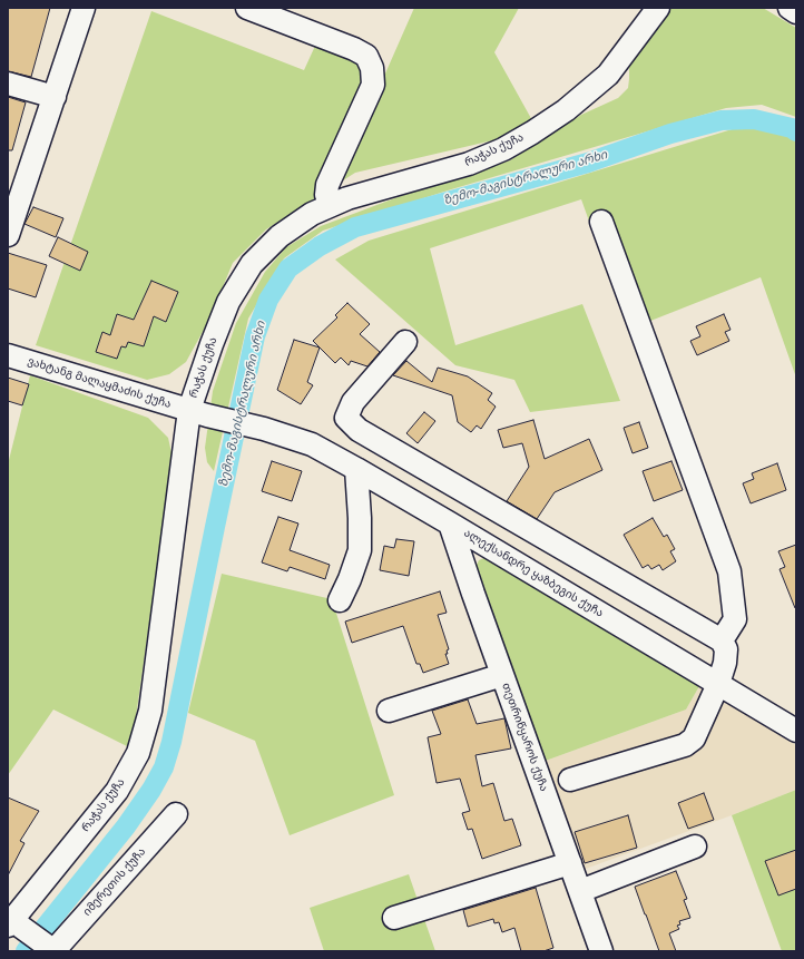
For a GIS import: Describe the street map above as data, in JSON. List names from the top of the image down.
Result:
{
  "streets": {
    "street": [
      "რაჭას ქუჩა",
      "ვახტანგ მალაყმაძის ქუჩა",
      "ალექსანდრე ყაზბეგის ქუჩა",
      "თეთრიწყაროს ქუჩა",
      "იმერეთის ქუჩა"
    ]
  },
  "crossings": [
    ["რაჭას ქუჩა", "ვახტანგ მალაყმაძის ქუჩა"],
    ["ვახტანგ მალაყმაძის ქუჩა", "ალექსანდრე ყაზბეგის ქუჩა"],
    ["ალექსანდრე ყაზბეგის ქუჩა", "თეთრიწყაროს ქუჩა"]
  ],
  "water": ["ზემო-მაგისტრალური არხი"]
}
